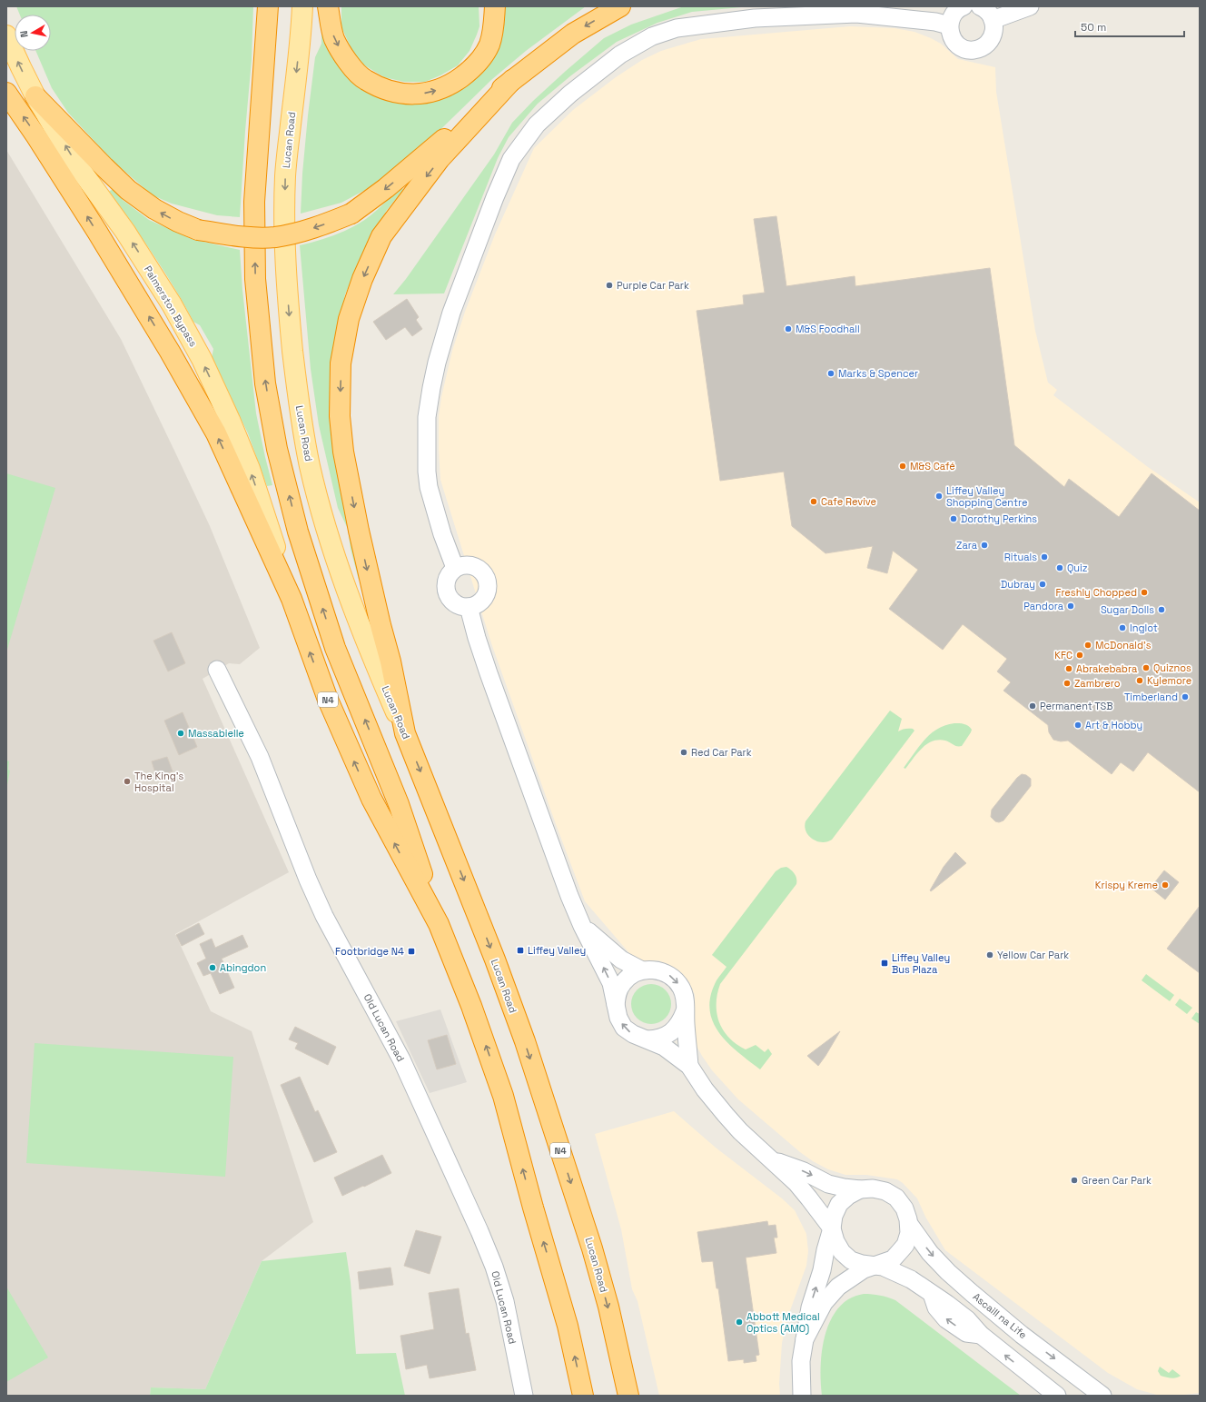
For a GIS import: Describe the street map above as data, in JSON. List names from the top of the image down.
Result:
{
  "streets": {
    "highway": ["Lucan Road", "N4"],
    "main road": ["Palmerston Bypass"],
    "street": ["Old Lucan Road", "Ascaill na Life"]
  },
  "crossings": [
    ["Palmerston Bypass", "N4"]
  ],
  "one_way": ["Lucan Road", "Palmerston Bypass"],
  "places": {
    "other": [
      "Purple Car Park",
      "M&S Foodhall",
      "Marks & Spencer",
      "M&S Café",
      "Liffey Valley Shopping Centre",
      "Cafe Revive",
      "Dorothy Perkins",
      "Zara",
      "Rituals",
      "Quiz",
      "Dubray",
      "Freshly Chopped",
      "Pandora",
      "Sugar Dolls",
      "Inglot",
      "McDonald's",
      "KFC",
      "Quiznos",
      "Abrakebabra",
      "Kylemore",
      "Zambrero",
      "Timberland",
      "Permanent TSB",
      "Art & Hobby",
      "Massabielle",
      "Red Car Park",
      "The King's Hospital",
      "Krispy Kreme",
      "Yellow Car Park",
      "Abingdon",
      "Green Car Park",
      "Abbott Medical Optics (AMO)"
    ],
    "transit": ["Liffey Valley", "Footbridge N4", "Liffey Valley Bus Plaza"]
  },
  "scale_bar": "50 m",
  "north": "left"
}
